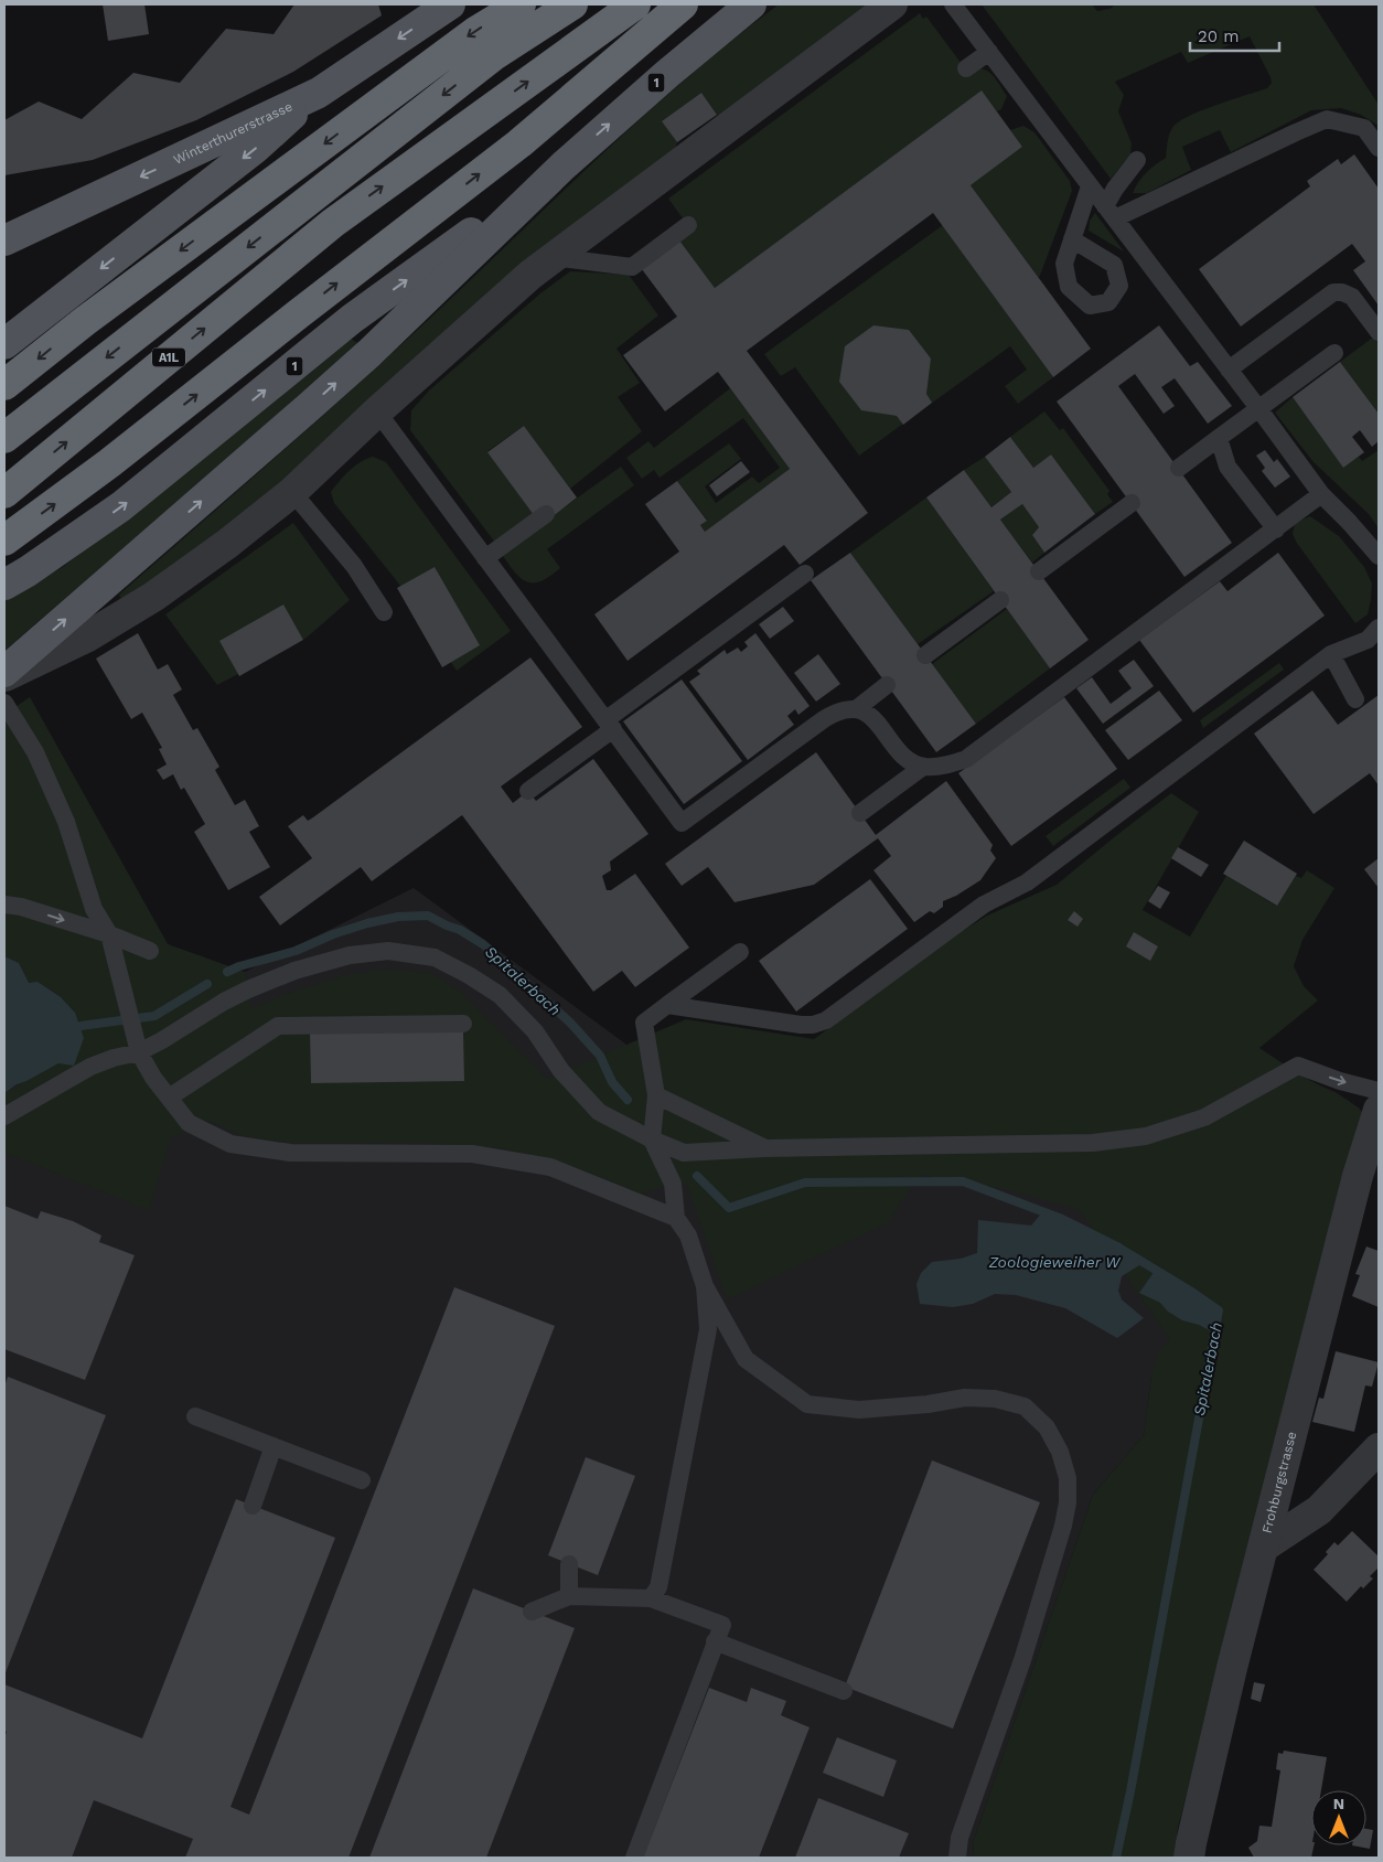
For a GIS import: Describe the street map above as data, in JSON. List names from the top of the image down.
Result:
{
  "streets": {
    "highway": ["A1L"],
    "main road": ["1", "Winterthurerstrasse"],
    "street": ["Frohburgstrasse"]
  },
  "water": ["Spitalerbach", "Zoologieweiher W"],
  "scale_bar": "20 m",
  "north": "top"
}
